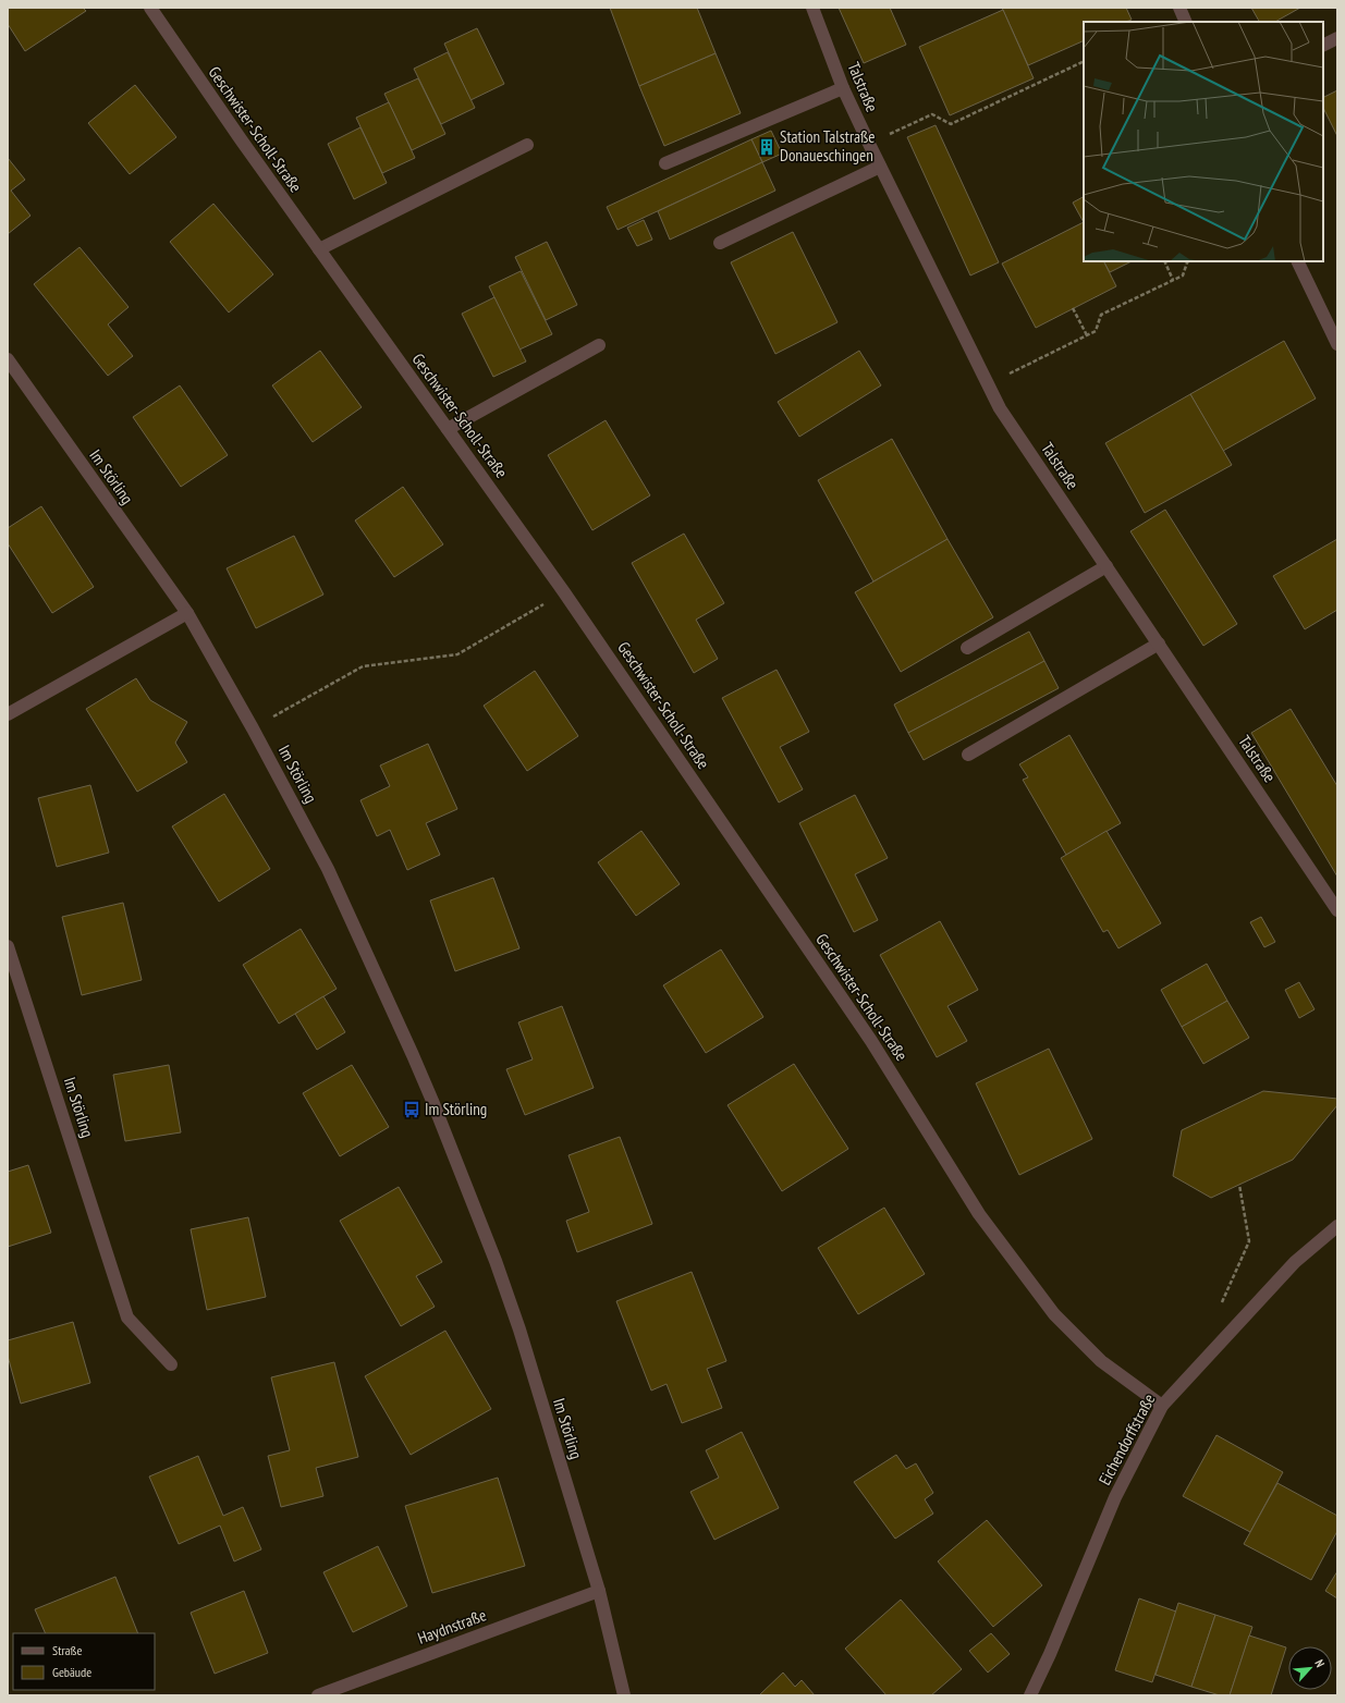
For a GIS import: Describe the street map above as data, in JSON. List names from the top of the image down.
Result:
{
  "streets": {
    "street": [
      "Talstraße",
      "Geschwister-Scholl-Straße",
      "Im Störling",
      "Eichendorffstraße",
      "Haydnstraße"
    ]
  },
  "crossings": [
    ["Geschwister-Scholl-Straße", "Eichendorffstraße"],
    ["Im Störling", "Haydnstraße"]
  ],
  "places": {
    "building": ["Station Talstraße Donaueschingen"],
    "bus stop": ["Im Störling"]
  },
  "legend": ["Straße", "Gebäude"],
  "north": "top right"
}
